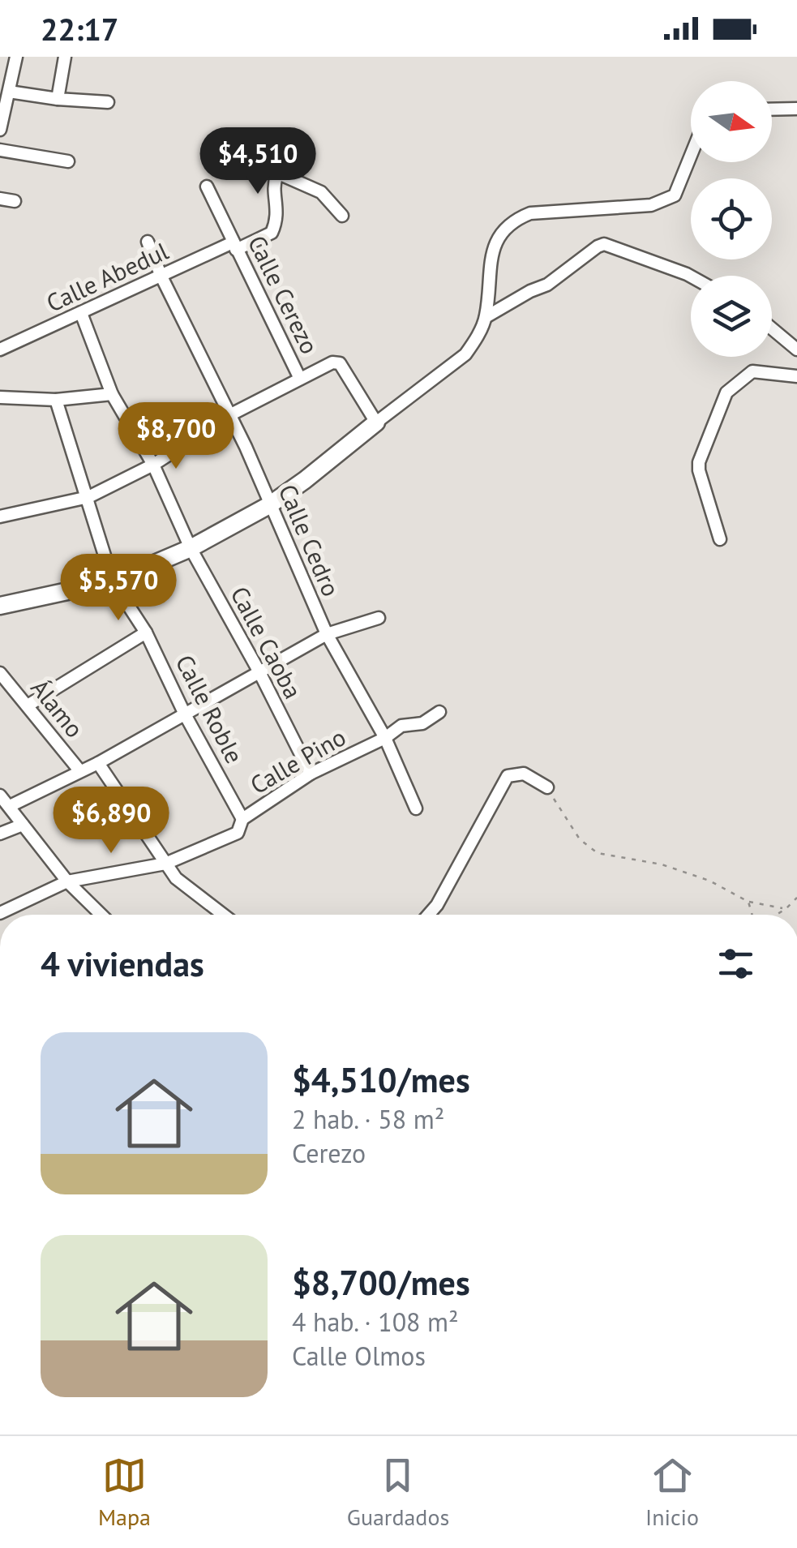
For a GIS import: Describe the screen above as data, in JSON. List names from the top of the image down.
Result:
{
  "streets": {
    "street": [
      "Calle Abedul",
      "Calle Cerezo",
      "Calle Cedro",
      "Calle Caoba",
      "Álamo",
      "Calle Roble",
      "Calle Pino"
    ]
  },
  "crossings": [
    ["Calle Abedul", "Calle Cerezo"],
    ["Calle Abedul", "Calle Cedro"],
    ["Calle Abedul", "Calle Caoba"],
    ["Calle Cedro", "Calle Pino"],
    ["Calle Caoba", "Calle Pino"],
    ["Álamo", "Calle Pino"],
    ["Calle Roble", "Calle Pino"]
  ],
  "north": "right",
  "page": {
    "status": "22:17",
    "price": [
      "$4,510",
      "$8,700",
      "$5,570",
      "$6,890"
    ],
    "heading": "4 viviendas",
    "list": [
      {
        "name": "$4,510/mes",
        "note": "2 hab. · 58 m² · Cerezo"
      },
      {
        "name": "$8,700/mes",
        "note": "4 hab. · 108 m² · Calle Olmos"
      }
    ],
    "tabs": ["Mapa", "Guardados", "Inicio"]
  }
}
